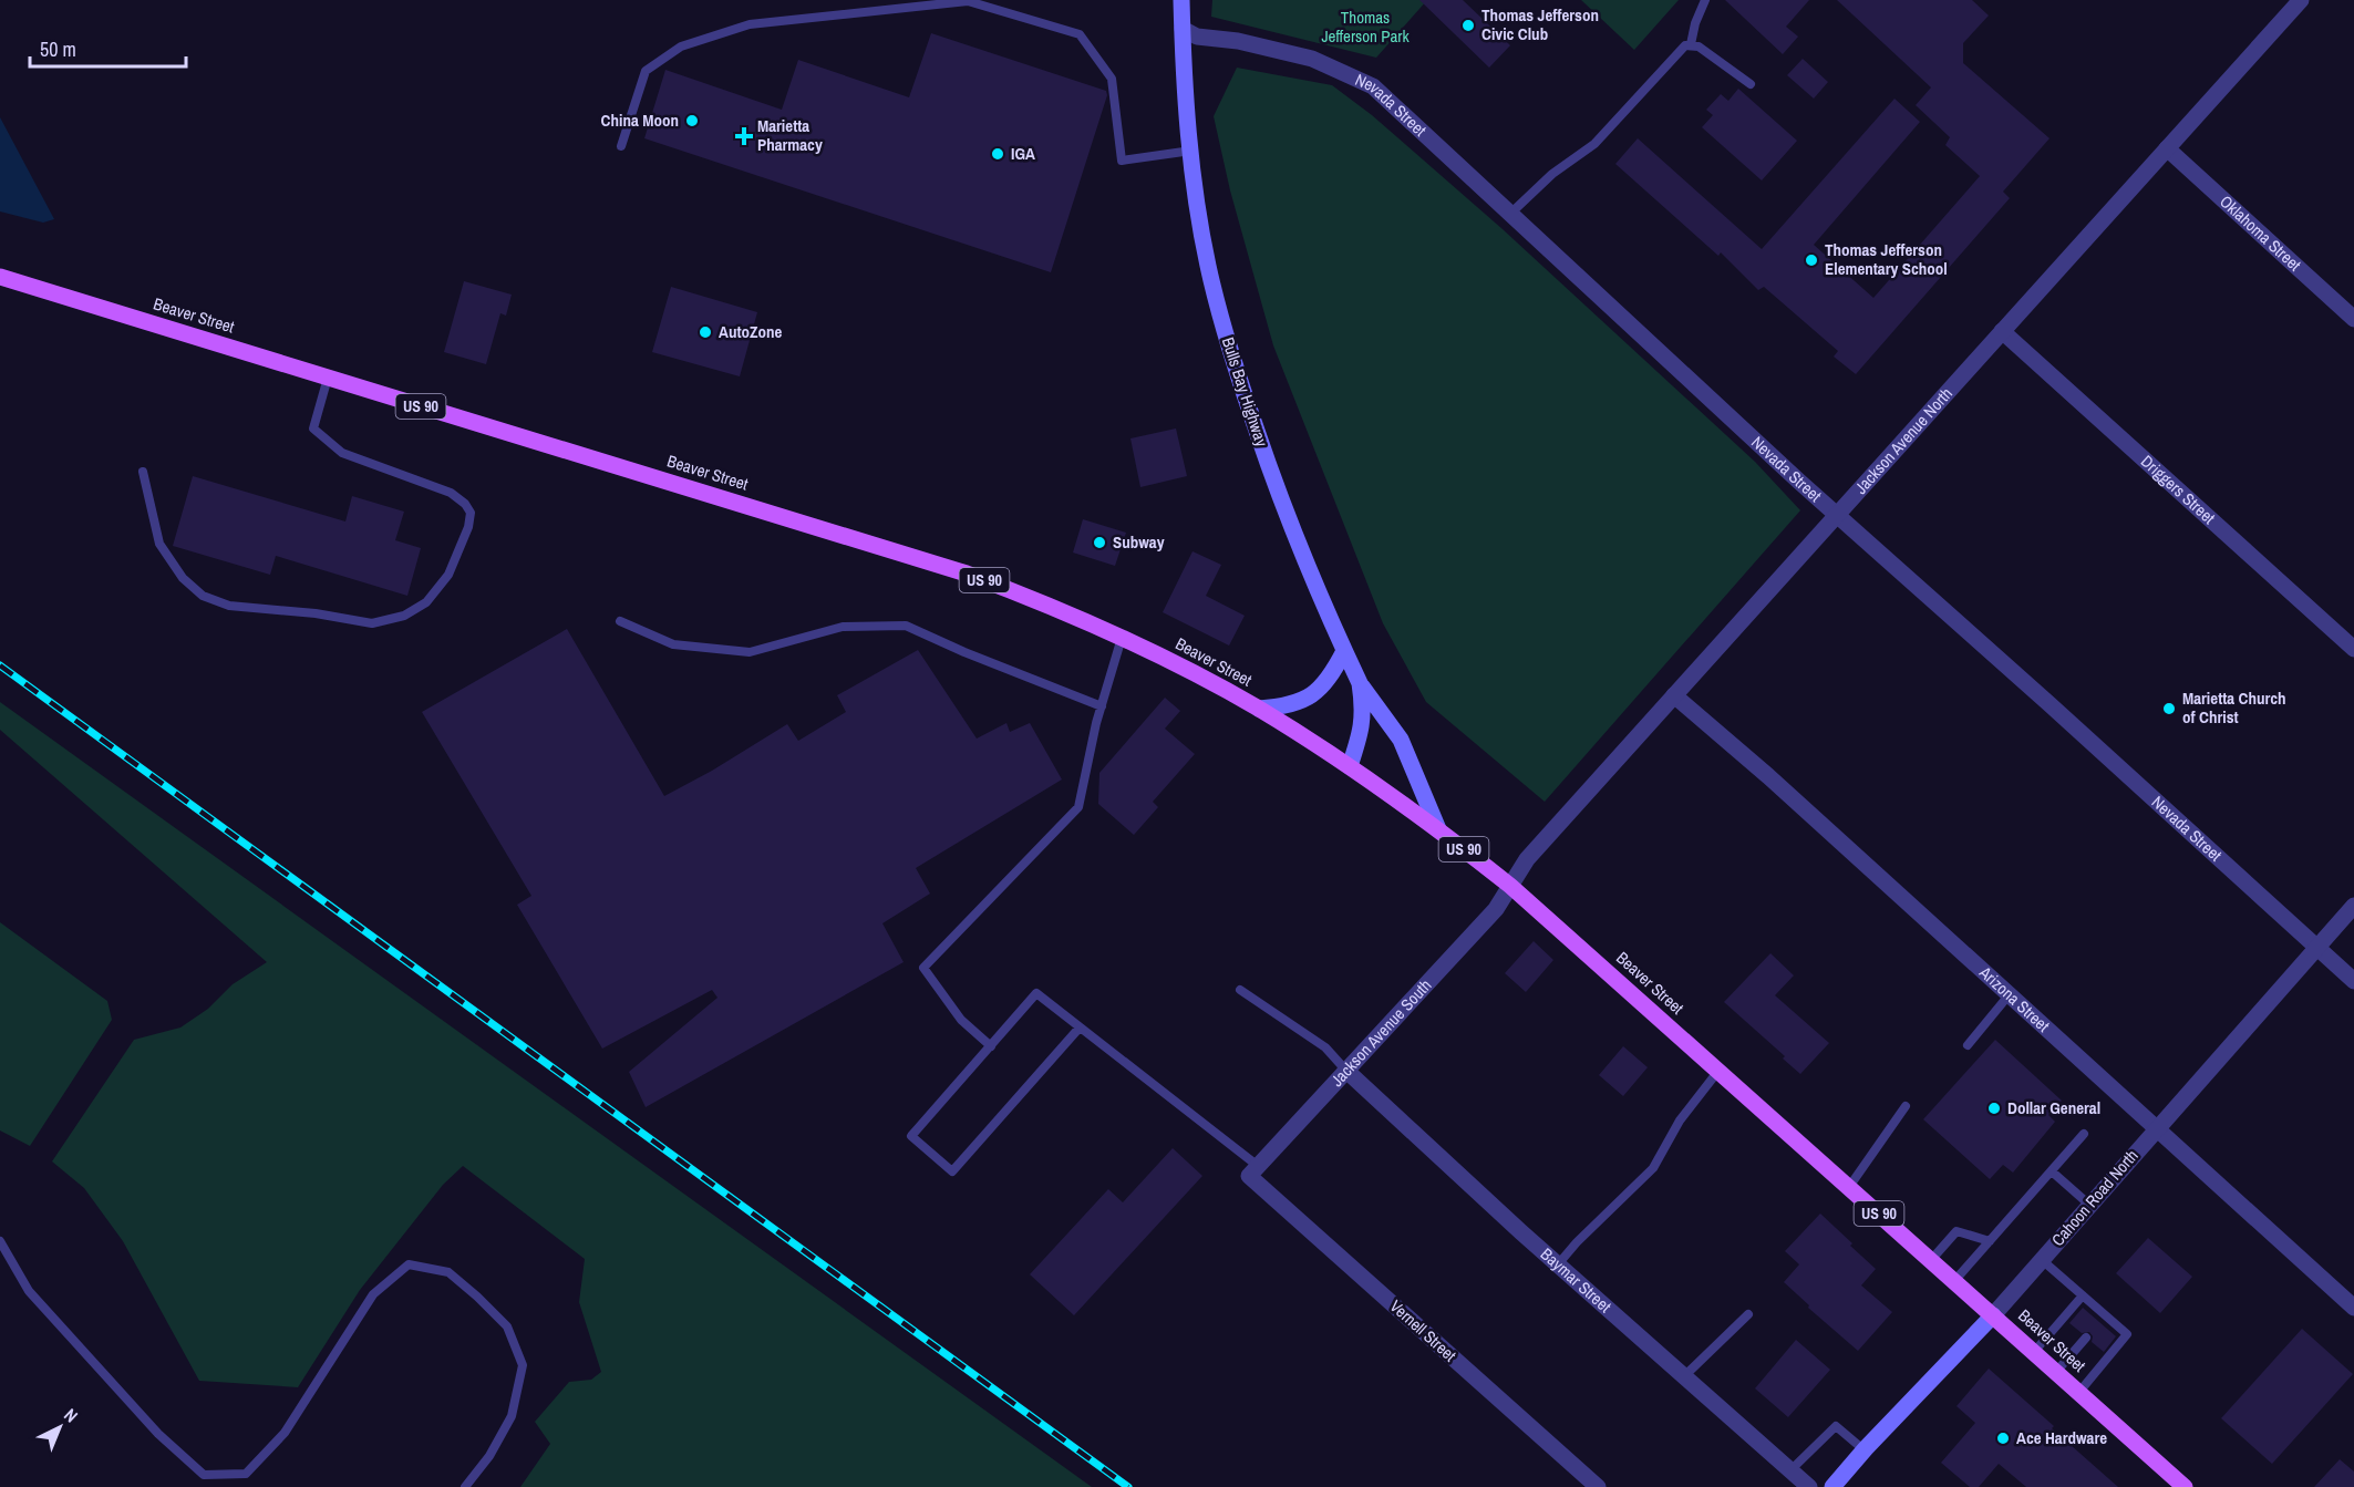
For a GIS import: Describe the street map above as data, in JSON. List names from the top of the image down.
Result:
{
  "streets": {
    "main road": [
      "Beaver Street",
      "Bulls Bay Highway",
      "US 90",
      "Cahoon Road North"
    ],
    "street": [
      "Nevada Street",
      "Oklahoma Street",
      "Jackson Avenue North",
      "Driggers Street",
      "Arizona Street",
      "Jackson Avenue South",
      "Baymar Street",
      "Vernell Street"
    ]
  },
  "crossings": [
    ["Nevada Street", "Bulls Bay Highway"],
    ["Nevada Street", "Jackson Avenue North"],
    ["Nevada Street", "Cahoon Road North"],
    ["Oklahoma Street", "Jackson Avenue North"],
    ["Beaver Street", "Bulls Bay Highway"],
    ["Beaver Street", "Jackson Avenue North"],
    ["Beaver Street", "Jackson Avenue South"],
    ["Beaver Street", "Cahoon Road North"],
    ["Jackson Avenue North", "Driggers Street"],
    ["Jackson Avenue North", "Arizona Street"],
    ["Jackson Avenue North", "Jackson Avenue South"],
    ["Arizona Street", "Cahoon Road North"],
    ["Jackson Avenue South", "Baymar Street"],
    ["Jackson Avenue South", "Vernell Street"]
  ],
  "parks": ["Thomas Jefferson Park"],
  "places": {
    "other": [
      "Thomas Jefferson Civic Club",
      "China Moon",
      "IGA",
      "Thomas Jefferson Elementary School",
      "AutoZone",
      "Subway",
      "Marietta Church of Christ",
      "Dollar General",
      "Ace Hardware"
    ],
    "health": ["Marietta Pharmacy"]
  },
  "scale_bar": "50 m",
  "north": "top right"
}
